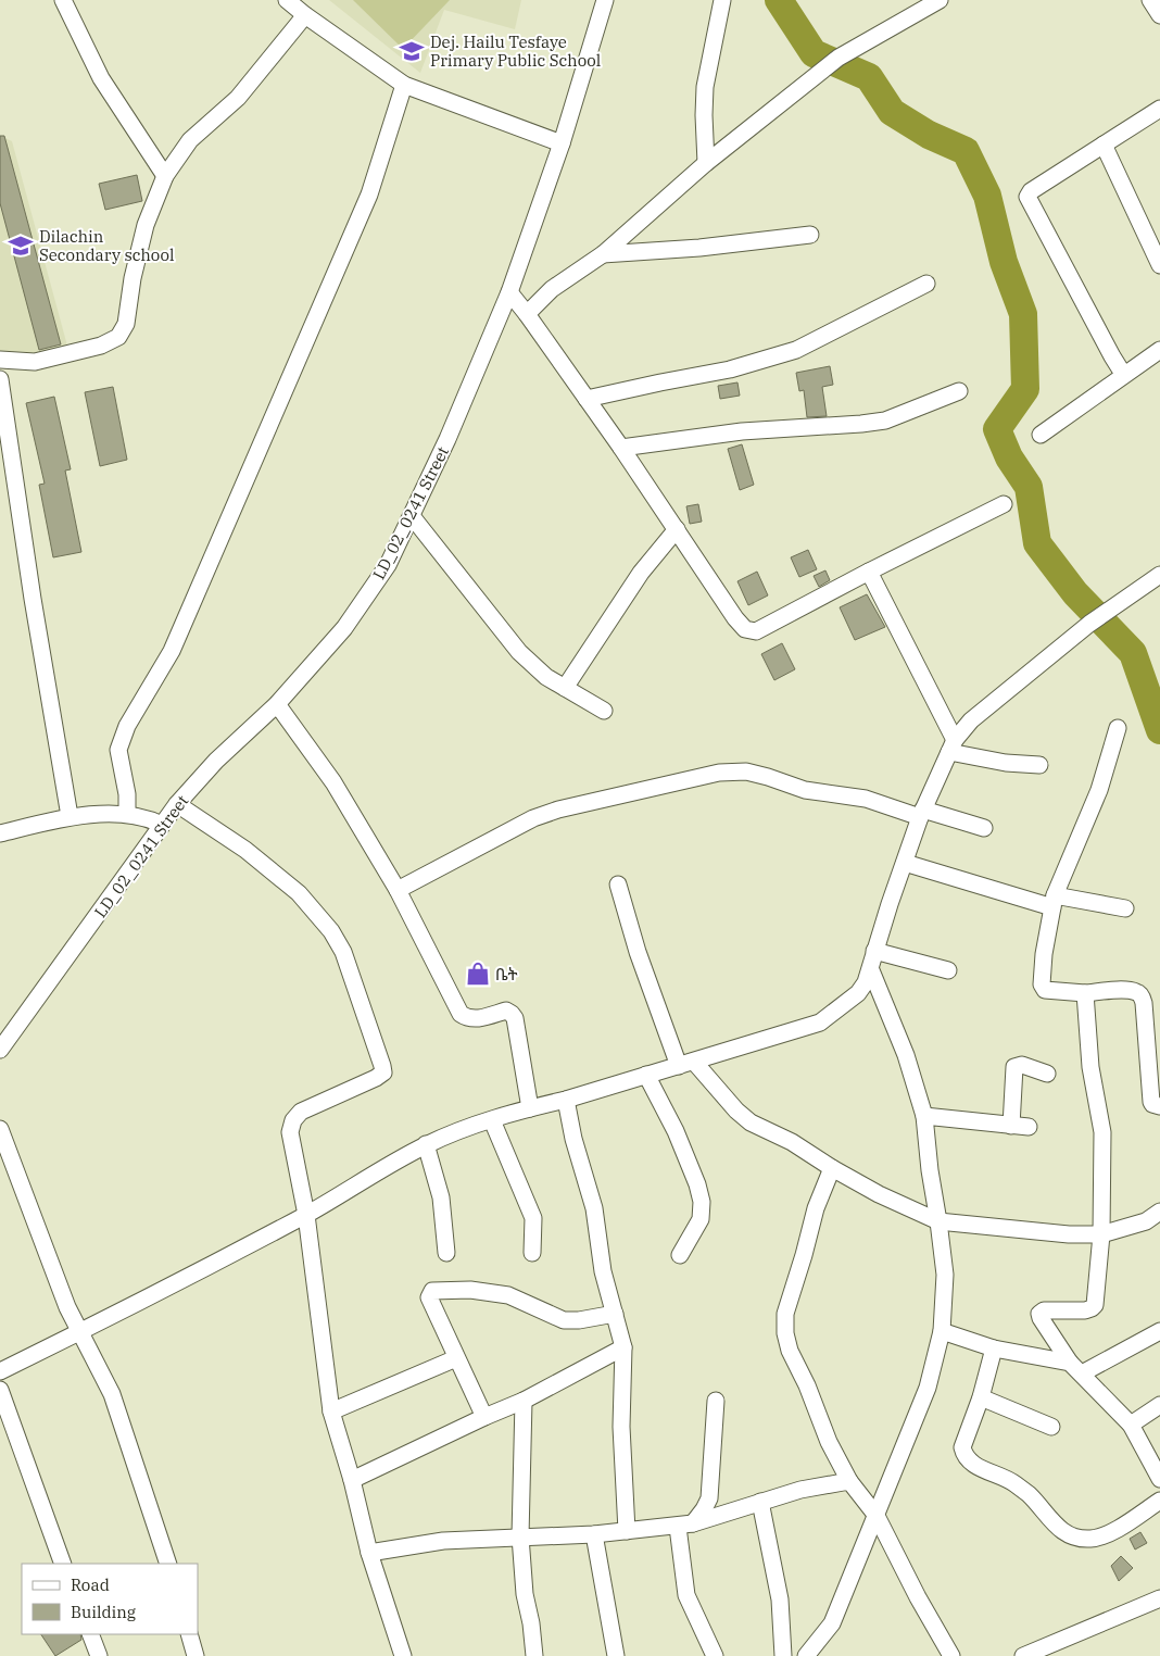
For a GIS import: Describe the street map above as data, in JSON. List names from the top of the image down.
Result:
{
  "streets": {
    "street": ["LD_02_0241 Street"]
  },
  "places": {
    "school or university": ["Dej. Hailu Tesfaye Primary Public School", "Dilachin Secondary school"],
    "shop": ["ቤት"]
  },
  "legend": ["Road", "Building"]
}
